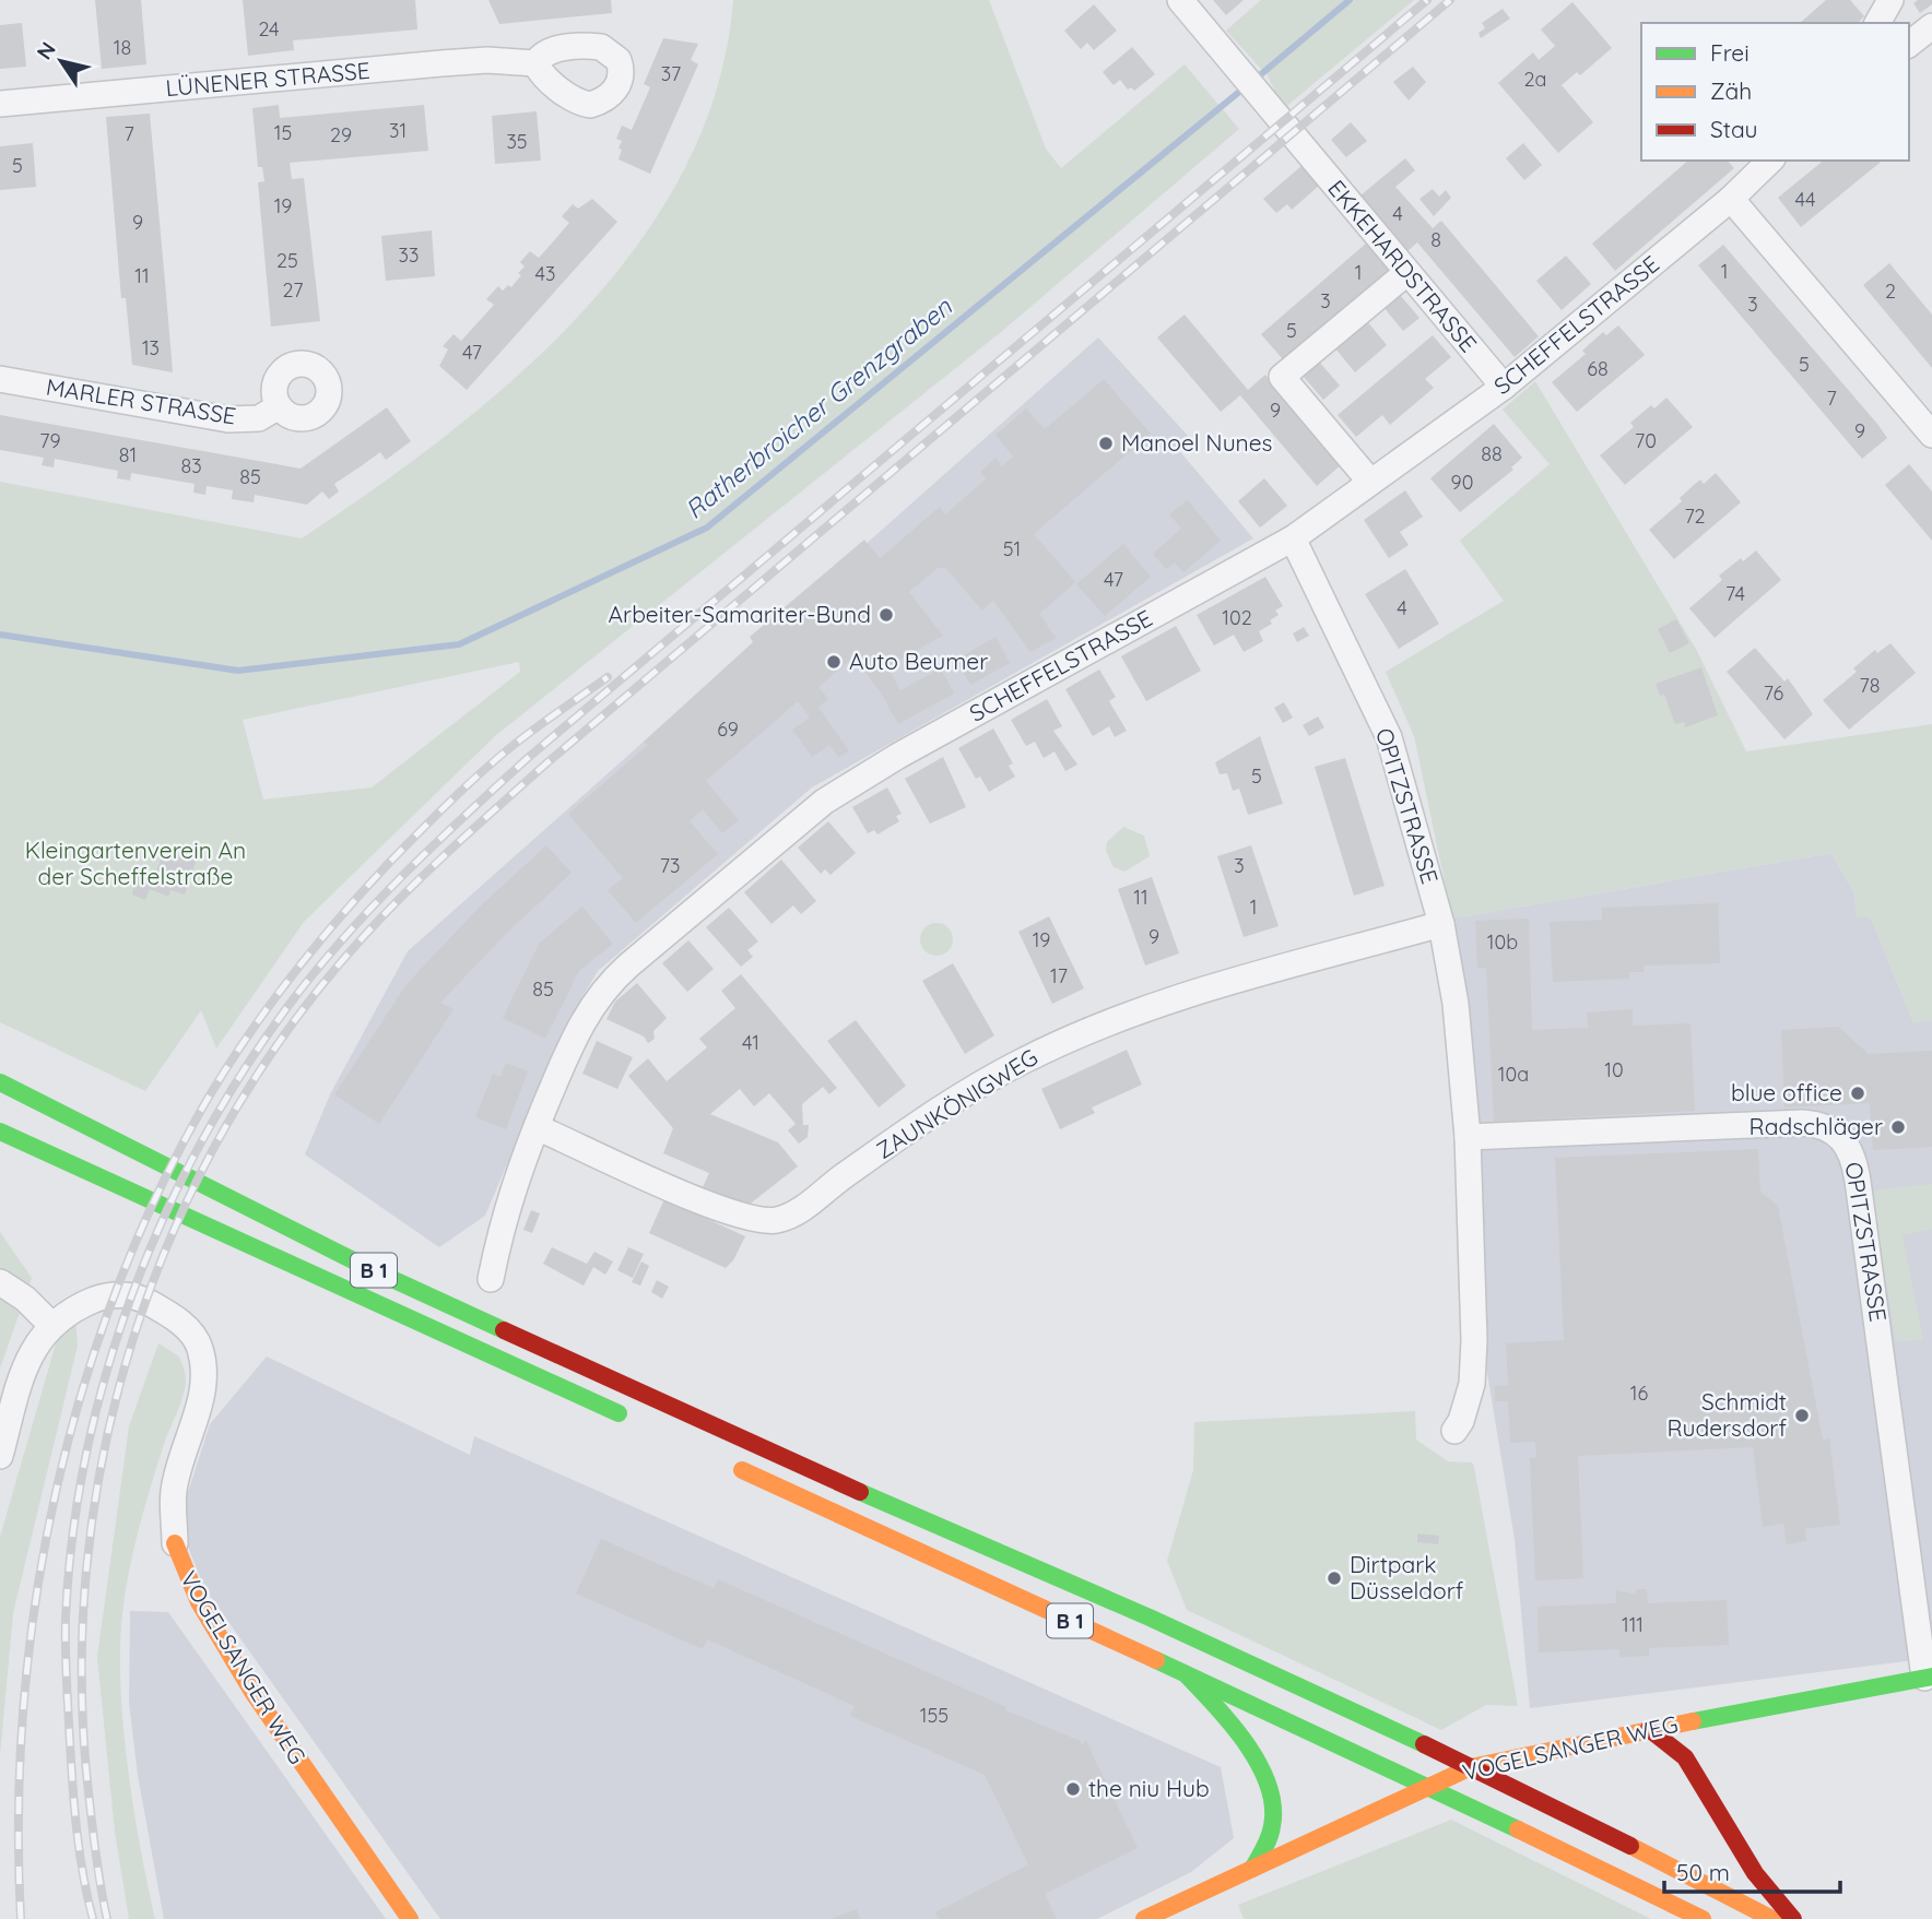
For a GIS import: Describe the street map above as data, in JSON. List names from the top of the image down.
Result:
{
  "streets": {
    "main road": ["B 1", "VOGELSANGER WEG"],
    "street": [
      "LÜNENER STRASSE",
      "EKKEHARDSTRASSE",
      "SCHEFFELSTRASSE",
      "MARLER STRASSE",
      "OPITZSTRASSE",
      "ZAUNKÖNIGWEG"
    ]
  },
  "crossings": [
    ["EKKEHARDSTRASSE", "SCHEFFELSTRASSE"],
    ["SCHEFFELSTRASSE", "OPITZSTRASSE"],
    ["SCHEFFELSTRASSE", "ZAUNKÖNIGWEG"],
    ["OPITZSTRASSE", "ZAUNKÖNIGWEG"],
    ["OPITZSTRASSE", "VOGELSANGER WEG"],
    ["B 1", "VOGELSANGER WEG"]
  ],
  "water": ["Ratherbroicher Grenzgraben"],
  "parks": ["Kleingartenverein An der Scheffelstraße"],
  "places": [
    "Manoel Nunes",
    "Arbeiter-Samariter-Bund",
    "Auto Beumer",
    "blue office",
    "Radschläger",
    "Schmidt Rudersdorf",
    "Dirtpark Düsseldorf",
    "the niu Hub"
  ],
  "house_numbers": [
    "24",
    "18",
    "37",
    "2a",
    "31",
    "15",
    "7",
    "29",
    "35",
    "5",
    "44",
    "19",
    "4",
    "9",
    "8",
    "33",
    "25",
    "1",
    "1",
    "43",
    "11",
    "27",
    "2",
    "3",
    "3",
    "5",
    "13",
    "47",
    "5",
    "68",
    "7",
    "9",
    "9",
    "79",
    "70",
    "88",
    "81",
    "83",
    "85",
    "90",
    "72",
    "51",
    "47",
    "74",
    "4",
    "102",
    "78",
    "76",
    "69",
    "5",
    "73",
    "3",
    "11",
    "1",
    "9",
    "19",
    "10b",
    "17",
    "85",
    "41",
    "10",
    "10a",
    "16",
    "111",
    "155"
  ],
  "legend": ["Frei", "Zäh", "Stau"],
  "scale_bar": "50 m",
  "north": "top left"
}
